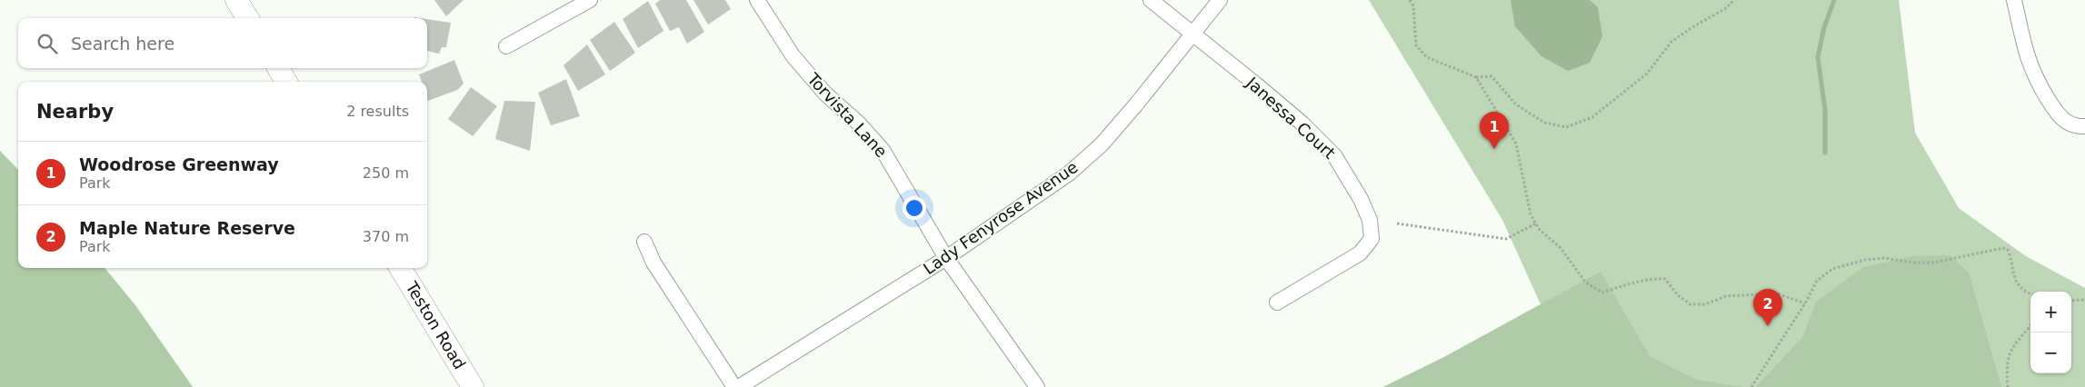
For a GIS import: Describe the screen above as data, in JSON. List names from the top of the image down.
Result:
{
  "streets": {
    "main road": ["Teston Road"],
    "street": ["Torvista Lane", "Janessa Court", "Lady Fenyrose Avenue"]
  },
  "crossings": [
    ["Torvista Lane", "Lady Fenyrose Avenue"],
    ["Janessa Court", "Lady Fenyrose Avenue"]
  ],
  "page": {
    "search": "Search here",
    "heading": ["Nearby", "2 results"],
    "pins": ["1", "2"],
    "list": [
      {
        "mark": "1",
        "name": "Woodrose Greenway",
        "note": "Park",
        "value": "250 m"
      },
      {
        "mark": "2",
        "name": "Maple Nature Reserve",
        "note": "Park",
        "value": "370 m"
      }
    ],
    "map_buttons": ["+", "−"]
  }
}
